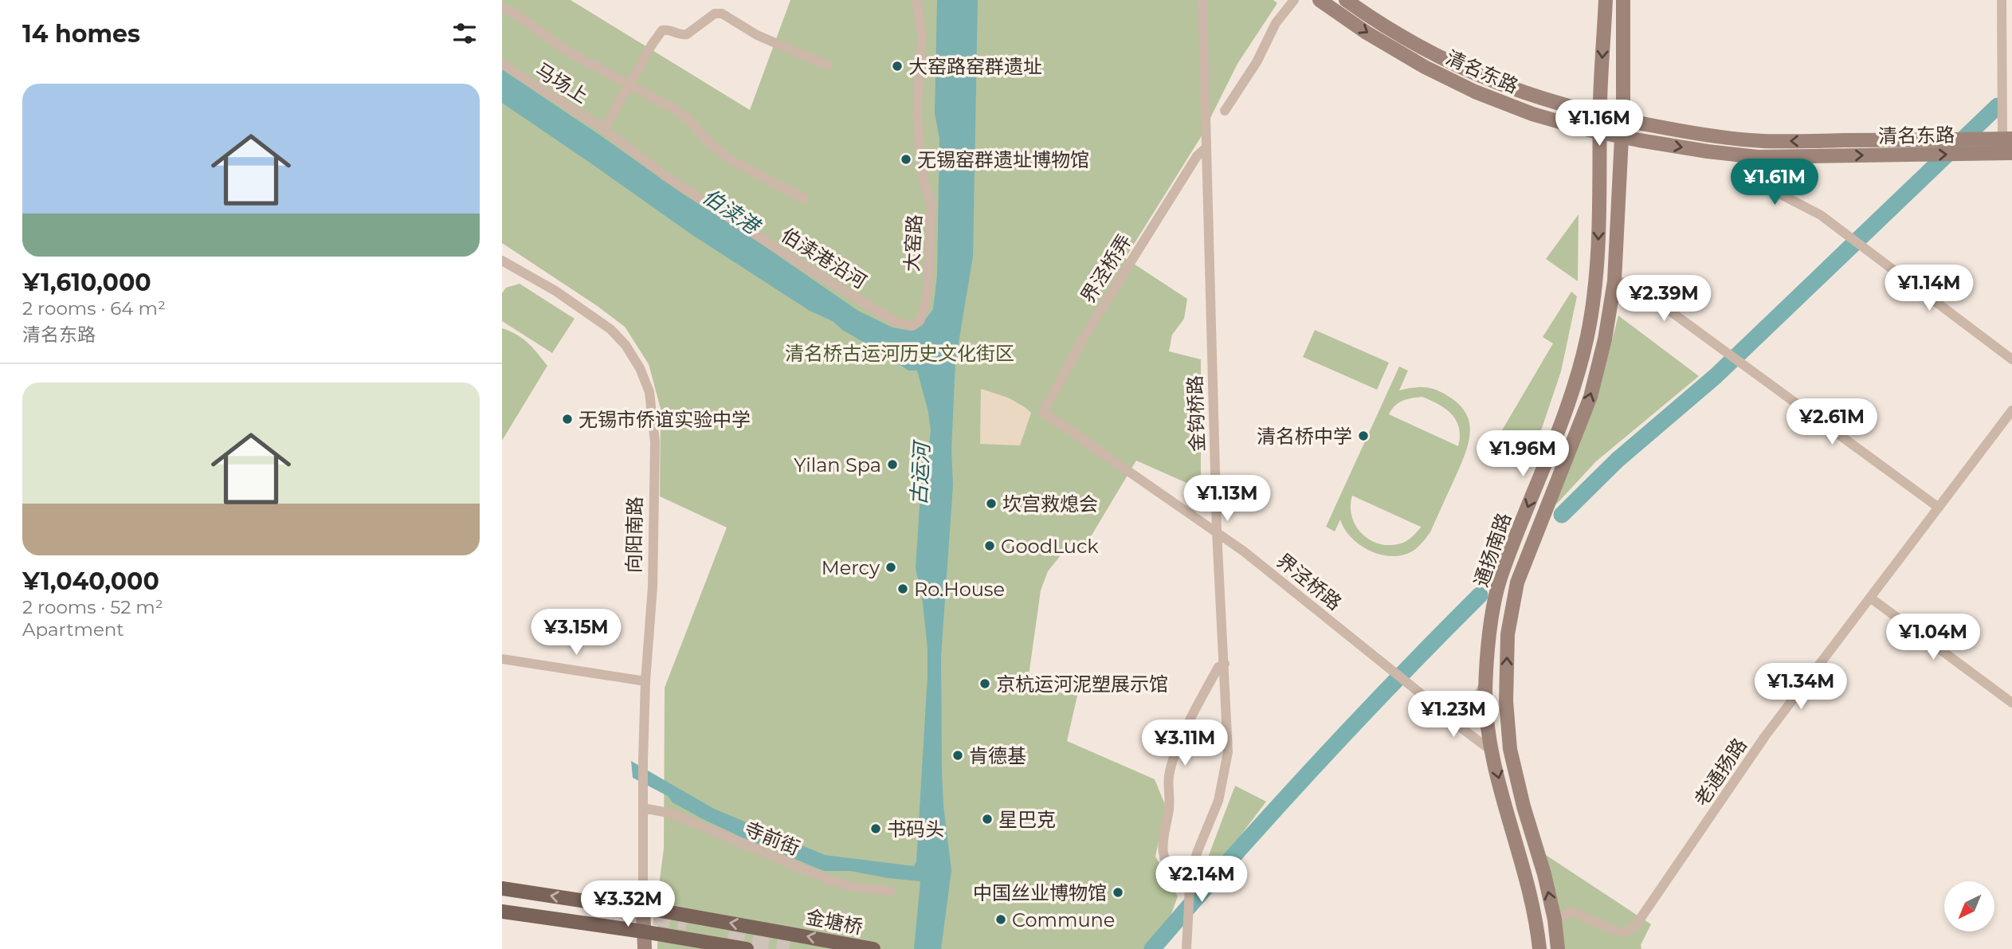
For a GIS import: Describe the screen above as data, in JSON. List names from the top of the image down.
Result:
{
  "streets": {
    "main road": [
      "清名东路",
      "向阳南路",
      "通扬南路",
      "金塘桥"
    ],
    "street": [
      "马场上",
      "大窑路",
      "伯渎港沿河",
      "界泾桥弄",
      "金钩桥路",
      "界泾桥路",
      "老通扬路",
      "寺前街"
    ]
  },
  "crossings": [
    ["清名东路", "通扬南路"],
    ["马场上", "伯渎港沿河"],
    ["大窑路", "伯渎港沿河"],
    ["界泾桥弄", "金钩桥路"],
    ["界泾桥弄", "界泾桥路"],
    ["金钩桥路", "界泾桥路"],
    ["向阳南路", "寺前街"],
    ["向阳南路", "金塘桥"],
    ["通扬南路", "老通扬路"]
  ],
  "water": ["伯渎港", "古运河"],
  "parks": ["清名桥古运河历史文化街区"],
  "places": [
    "大窑路窑群遗址",
    "无锡窑群遗址博物馆",
    "无锡市侨谊实验中学",
    "清名桥中学",
    "Yilan Spa",
    "坎宫救熄会",
    "GoodLuck",
    "Mercy",
    "Ro.House",
    "京杭运河泥塑展示馆",
    "肯德基",
    "星巴克",
    "书码头",
    "中国丝业博物馆",
    "Commune"
  ],
  "north": "bottom left",
  "page": {
    "heading": "14 homes",
    "list": [
      {
        "name": "¥1,610,000",
        "note": "2 rooms · 64 m² · 清名东路"
      },
      {
        "name": "¥1,040,000",
        "note": "2 rooms · 52 m² · Apartment"
      }
    ],
    "price": [
      "¥1.16M",
      "¥1.61M",
      "¥1.14M",
      "¥2.39M",
      "¥2.61M",
      "¥1.96M",
      "¥1.13M",
      "¥3.15M",
      "¥1.04M",
      "¥1.34M",
      "¥1.23M",
      "¥3.11M",
      "¥2.14M",
      "¥3.32M"
    ]
  }
}
